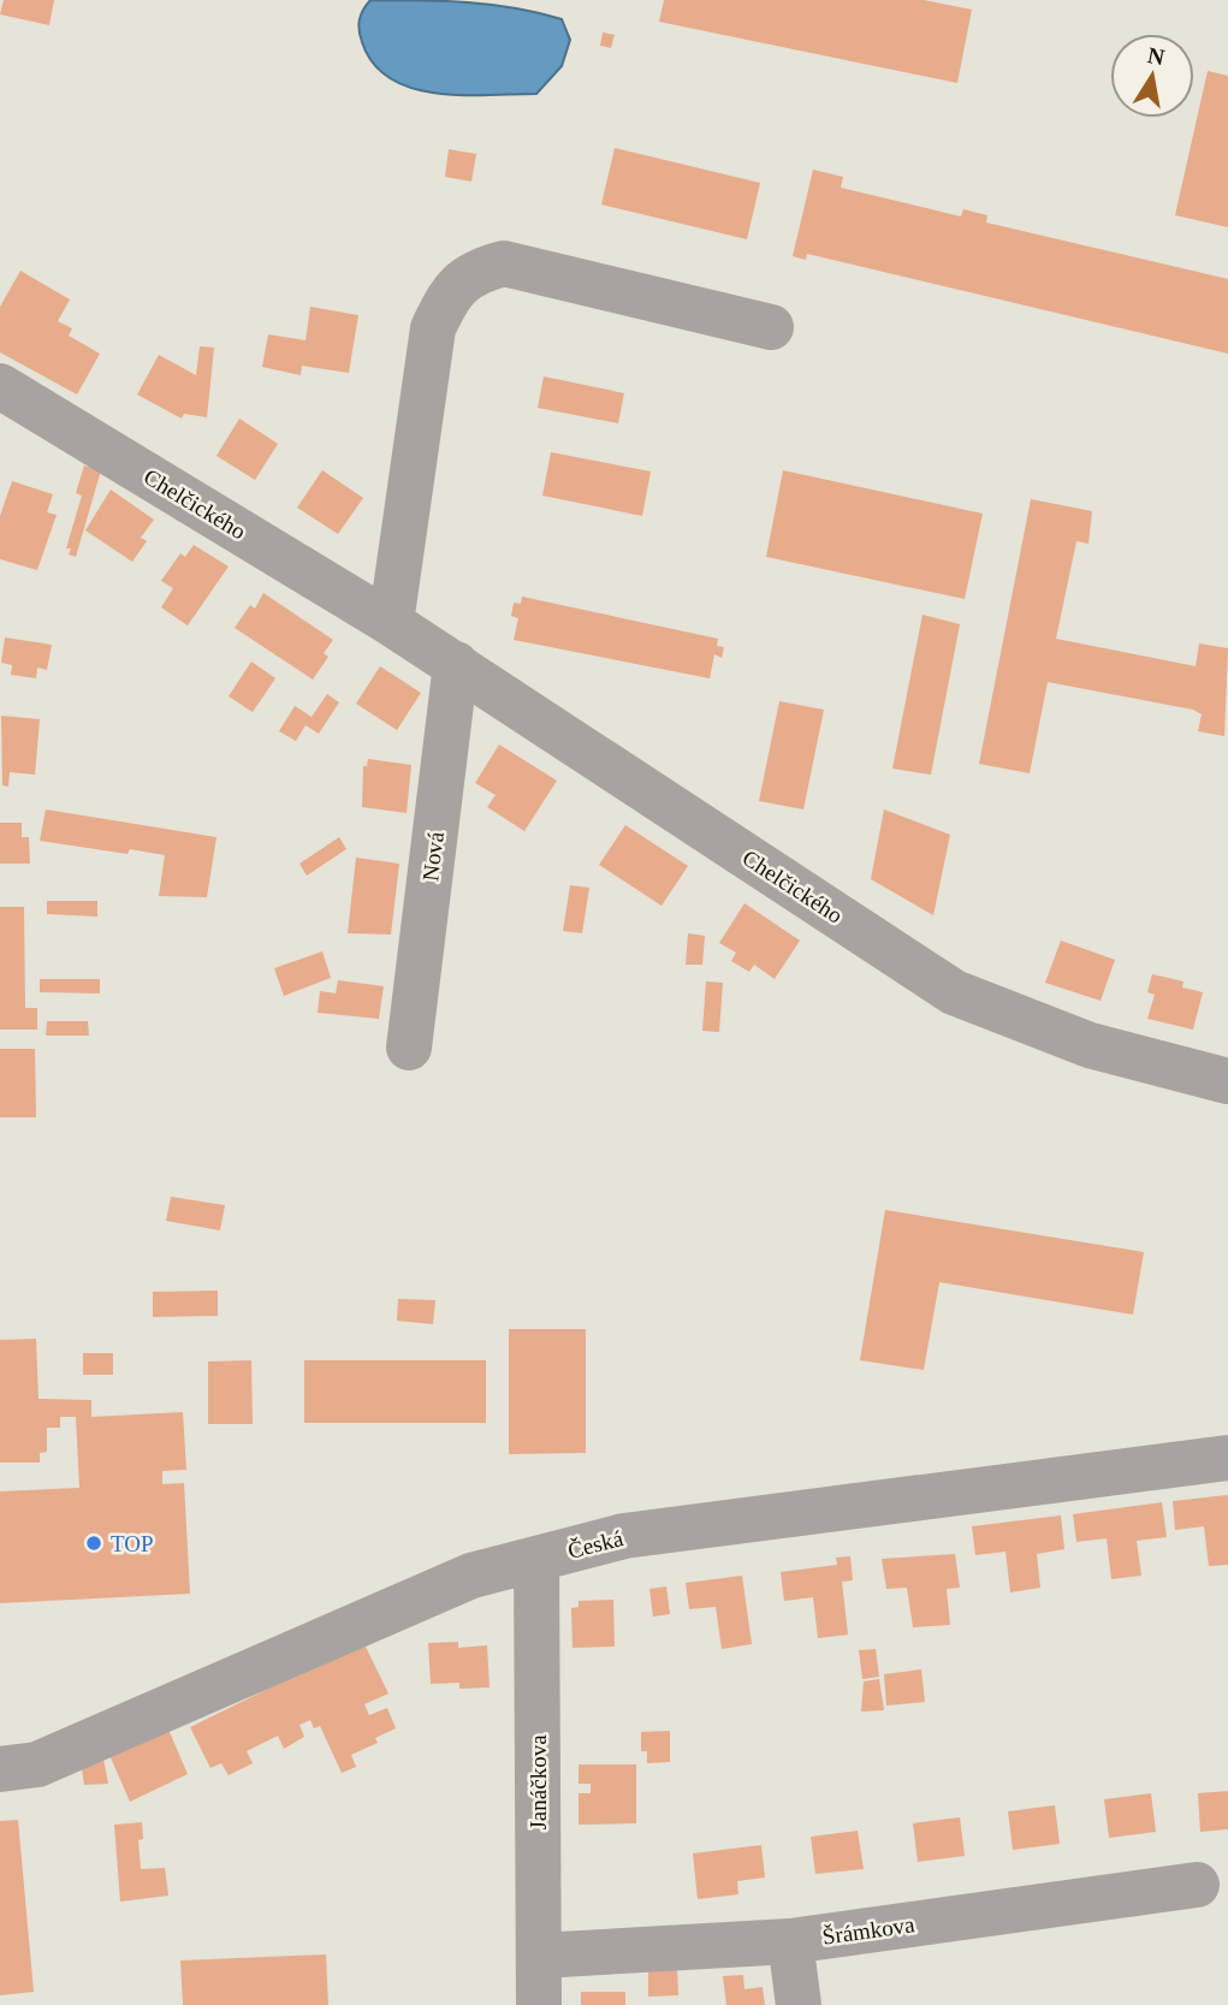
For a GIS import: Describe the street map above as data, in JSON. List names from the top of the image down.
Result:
{
  "streets": {
    "street": [
      "Chelčického",
      "Nová",
      "Česká",
      "Janáčkova",
      "Šrámkova"
    ]
  },
  "crossings": [
    ["Chelčického", "Nová"],
    ["Česká", "Janáčkova"],
    ["Janáčkova", "Šrámkova"]
  ],
  "places": ["TOP"],
  "north": "top"
}
